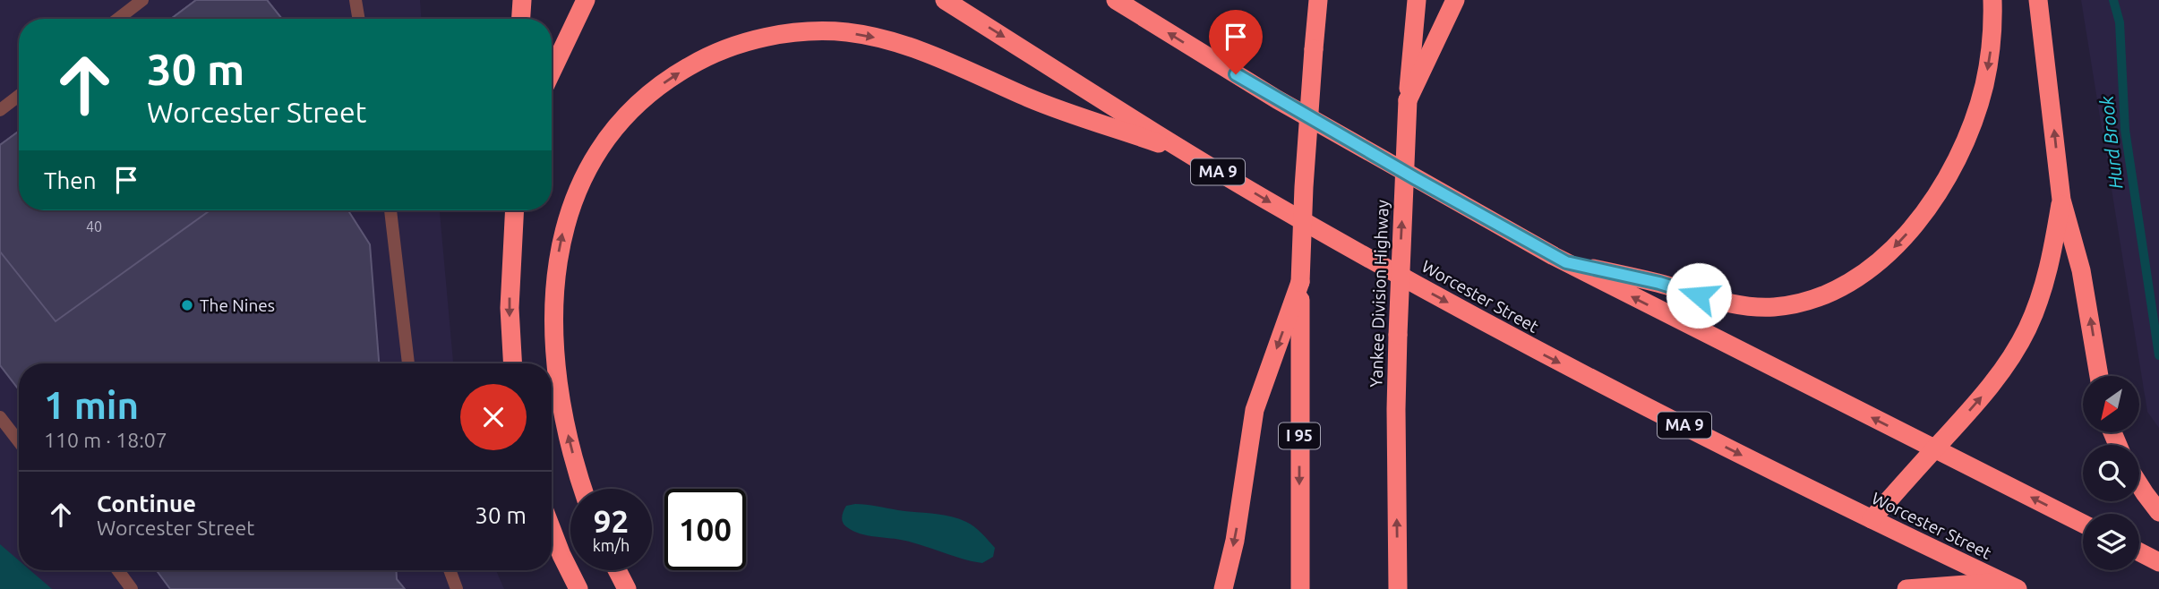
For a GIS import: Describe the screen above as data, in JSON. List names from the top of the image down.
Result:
{
  "streets": {
    "highway": [
      "MA 9",
      "Yankee Division Highway",
      "Worcester Street",
      "I 95"
    ]
  },
  "water": ["Hurd Brook"],
  "places": ["The Nines"],
  "house_numbers": ["40"],
  "north": "bottom left",
  "page": {
    "turn": ["30 m", "Worcester Street"],
    "then": "Then",
    "heading": ["1 min", "110 m · 18:07"],
    "list": [
      {
        "name": "Continue",
        "note": "Worcester Street",
        "value": "30 m"
      }
    ],
    "speed": "92 km/h",
    "limit": "100"
  }
}
